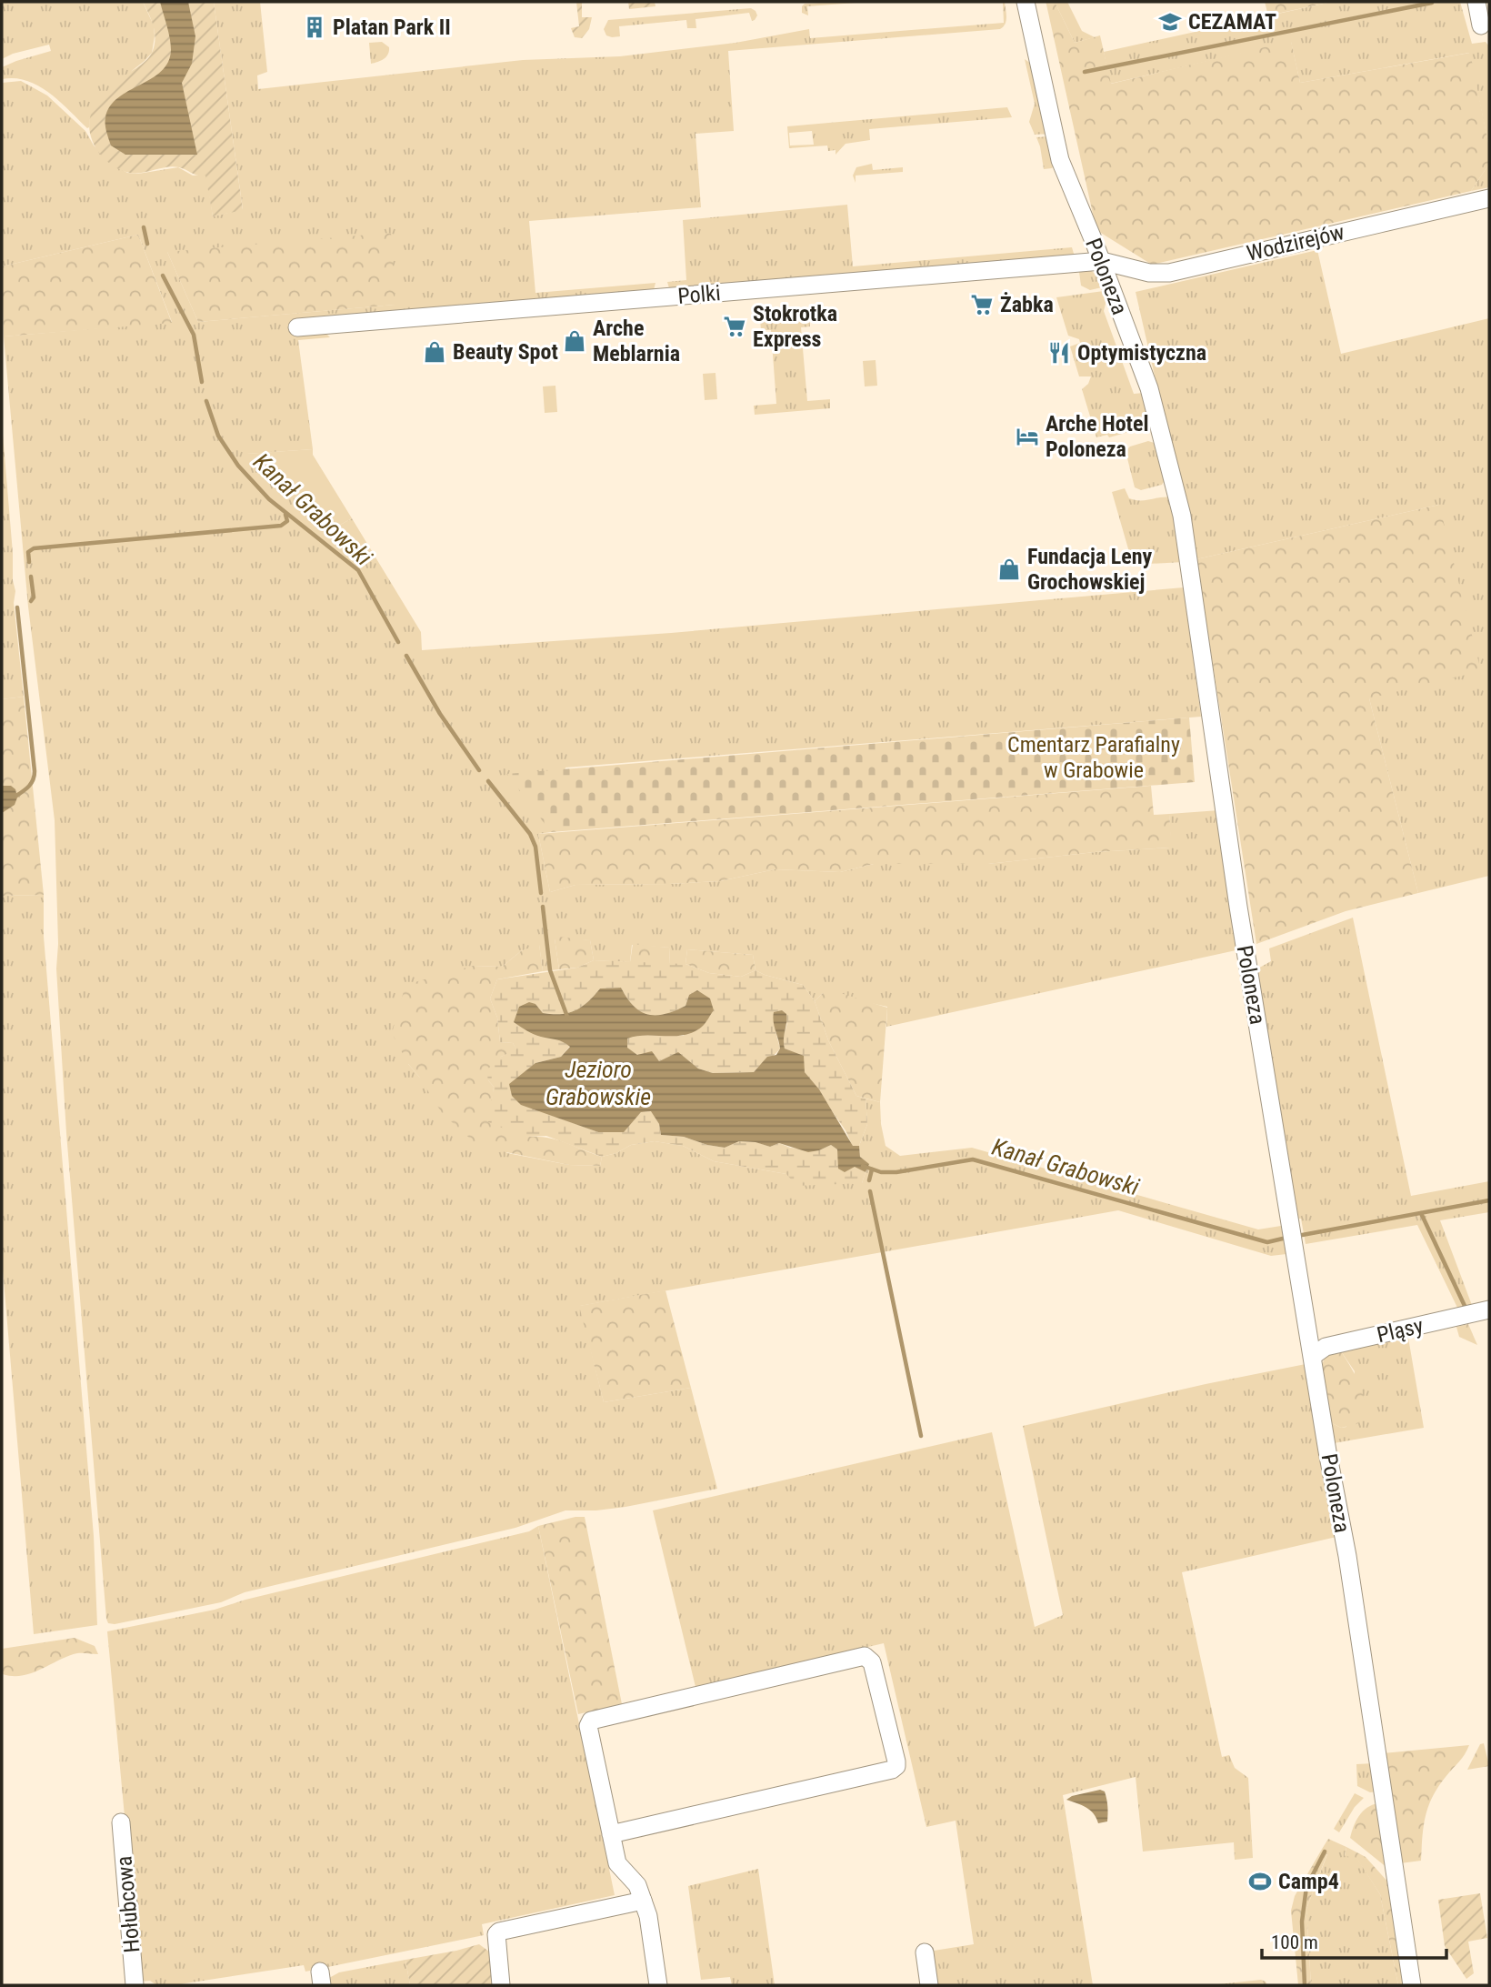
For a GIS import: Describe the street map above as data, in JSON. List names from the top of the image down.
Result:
{
  "streets": {
    "street": [
      "Wodzirejów",
      "Poloneza",
      "Polki",
      "Pląsy",
      "Hołubcowa"
    ]
  },
  "crossings": [
    ["Wodzirejów", "Poloneza"],
    ["Wodzirejów", "Polki"],
    ["Poloneza", "Polki"],
    ["Poloneza", "Pląsy"]
  ],
  "water": ["Kanał Grabowski", "Jezioro Grabowskie"],
  "parks": ["Cmentarz Parafialny w Grabowie"],
  "places": {
    "school or university": ["CEZAMAT"],
    "building": ["Platan Park II"],
    "supermarket": ["Żabka", "Stokrotka Express"],
    "shop": ["Arche Meblarnia", "Beauty Spot", "Fundacja Leny Grochowskiej"],
    "restaurant": ["Optymistyczna"],
    "hotel": ["Arche Hotel Poloneza"],
    "sports": ["Camp4"]
  },
  "scale_bar": "100 m"
}
